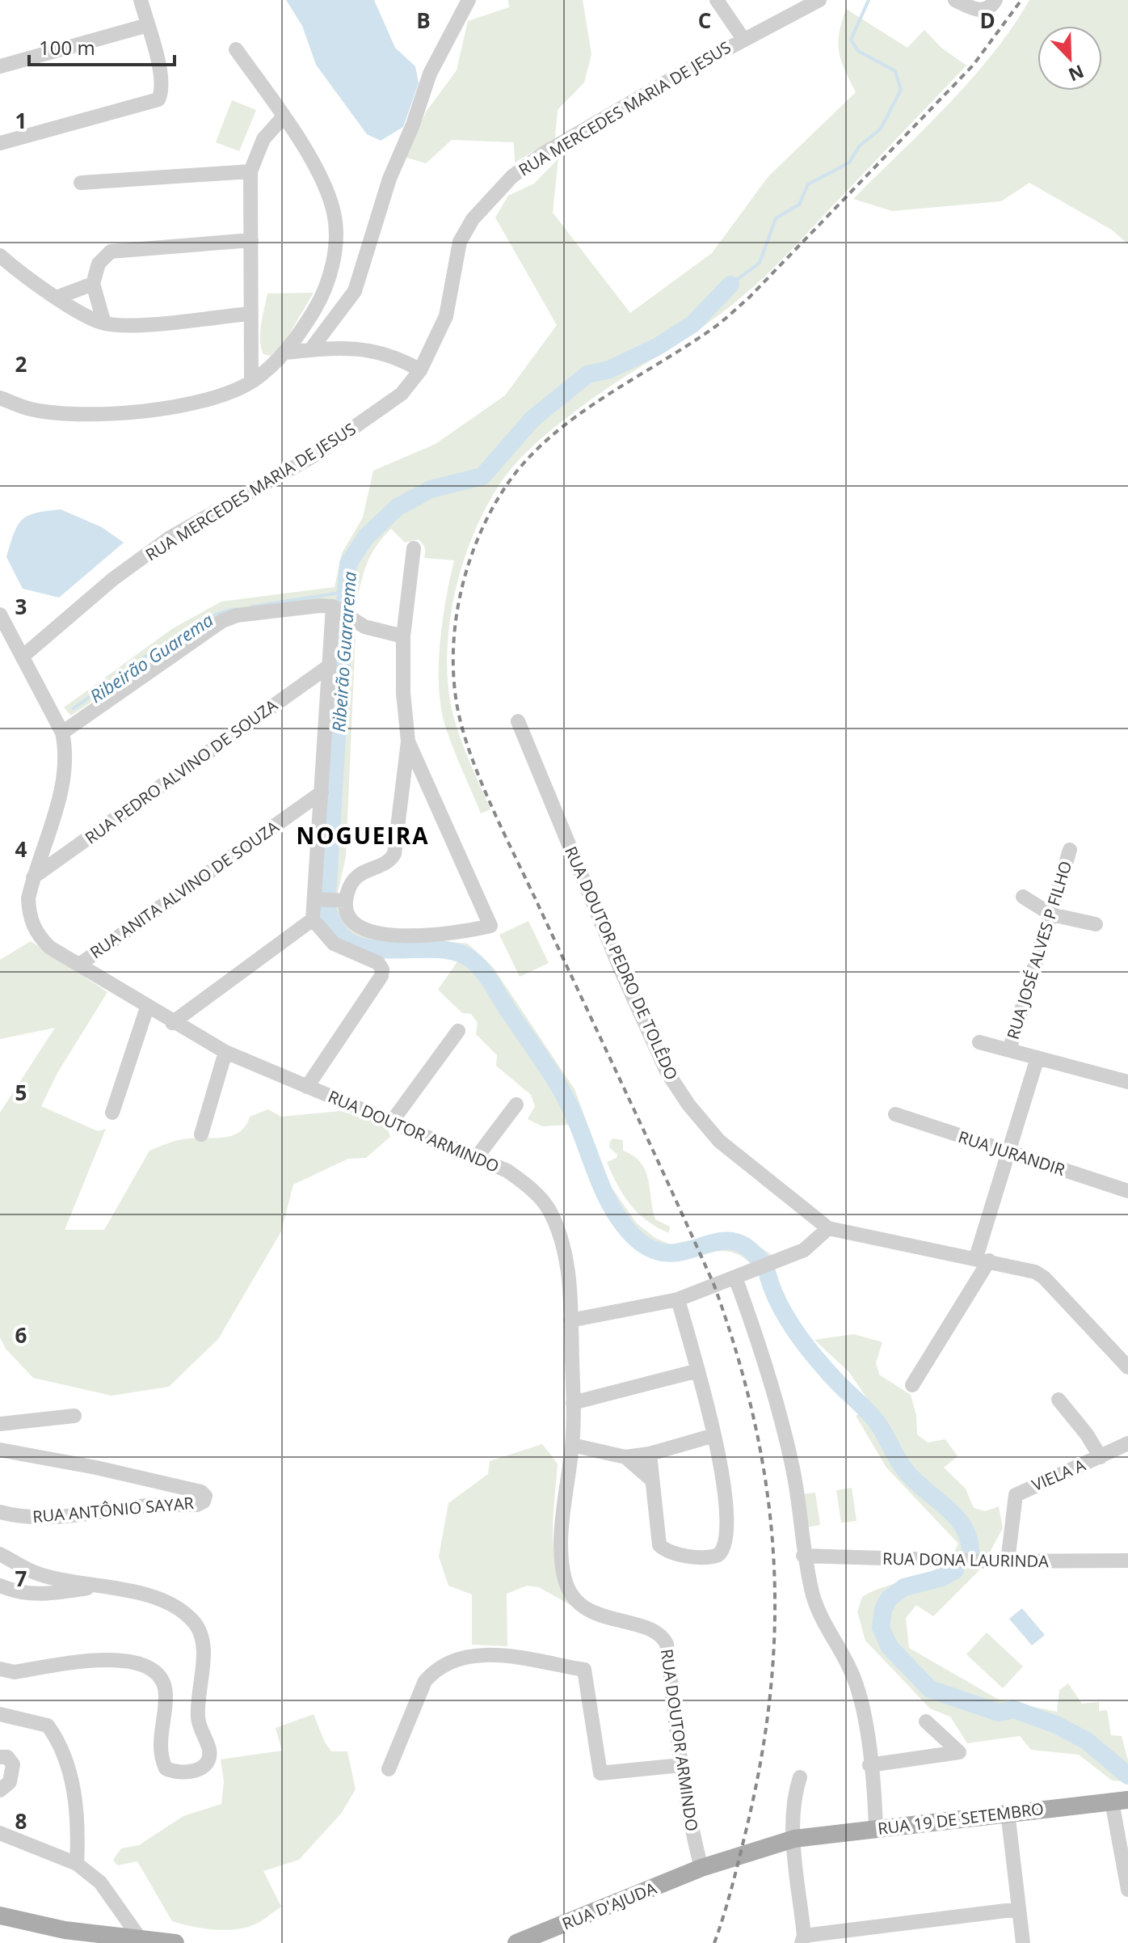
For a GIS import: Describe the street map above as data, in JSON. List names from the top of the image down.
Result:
{
  "streets": {
    "main road": ["RUA 19 DE SETEMBRO", "RUA D'AJUDA"],
    "street": [
      "RUA MERCEDES MARIA DE JESUS",
      "RUA PEDRO ALVINO DE SOUZA",
      "RUA ANITA ALVINO DE SOUZA",
      "RUA JOSÉ ALVES P FILHO",
      "RUA DOUTOR PEDRO DE TOLÊDO",
      "RUA DOUTOR ARMINDO",
      "RUA JURANDIR",
      "VIELA A",
      "RUA ANTÔNIO SAYAR",
      "RUA DONA LAURINDA"
    ]
  },
  "crossings": [
    ["RUA MERCEDES MARIA DE JESUS", "RUA DOUTOR ARMINDO"],
    ["RUA PEDRO ALVINO DE SOUZA", "RUA DOUTOR ARMINDO"],
    ["RUA ANITA ALVINO DE SOUZA", "RUA DOUTOR ARMINDO"],
    ["RUA DOUTOR ARMINDO", "RUA 19 DE SETEMBRO"],
    ["RUA DOUTOR ARMINDO", "RUA D'AJUDA"],
    ["VIELA A", "RUA DONA LAURINDA"],
    ["RUA 19 DE SETEMBRO", "RUA D'AJUDA"]
  ],
  "districts": ["NOGUEIRA"],
  "water": ["Ribeirão Guararema", "Ribeirão Guarema"],
  "scale_bar": "100 m",
  "north": "bottom right",
  "grid": {
    "columns": ["B", "C", "D"],
    "rows": [
      "1",
      "2",
      "3",
      "4",
      "5",
      "6",
      "7",
      "8"
    ]
  }
}
